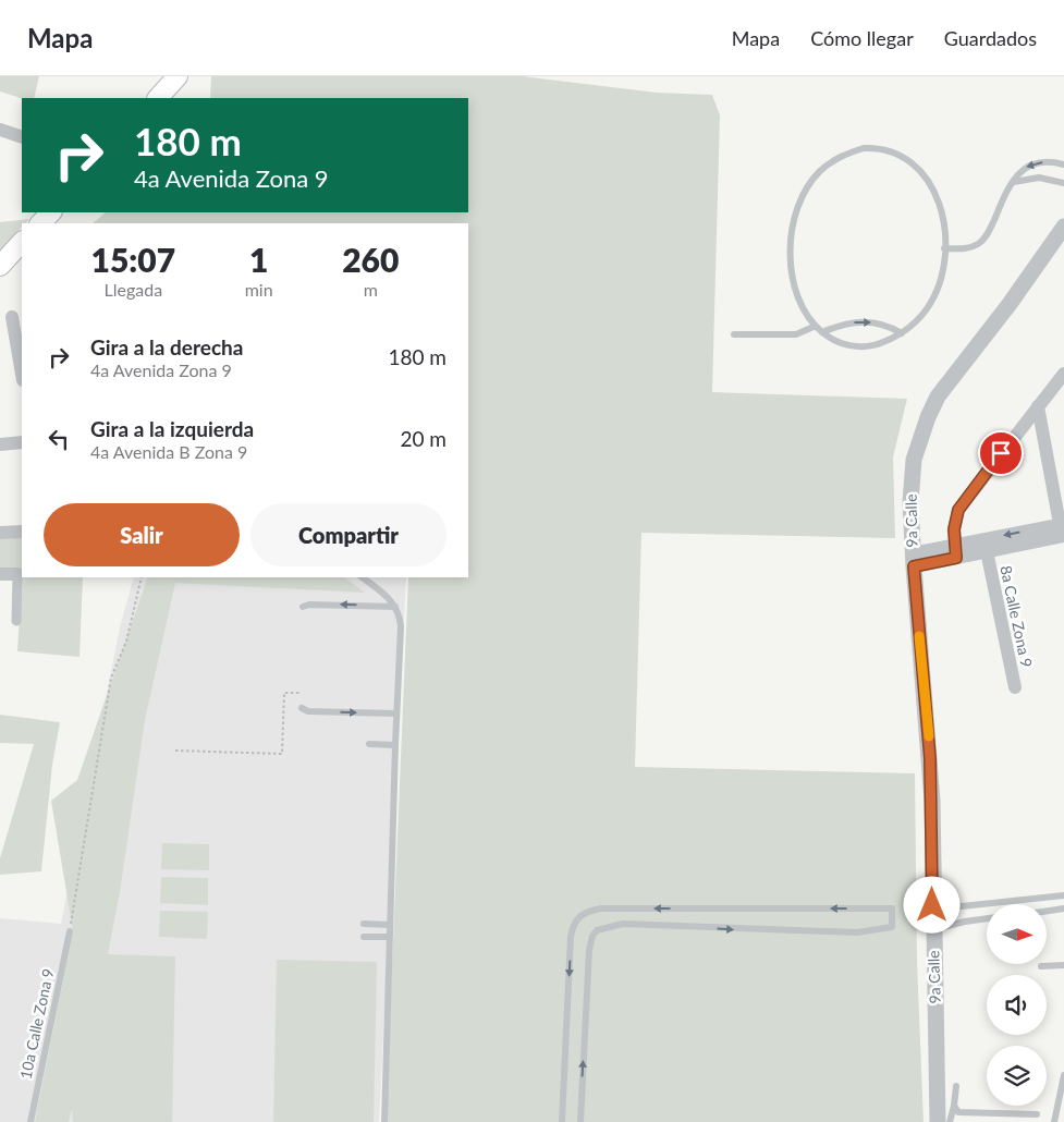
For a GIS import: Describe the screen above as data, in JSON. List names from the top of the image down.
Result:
{
  "streets": {
    "street": ["9a Calle", "8a Calle Zona 9"],
    "lane": ["10a Calle Zona 9"]
  },
  "north": "right",
  "page": {
    "header": "Mapa",
    "nav": ["Mapa", "Cómo llegar", "Guardados"],
    "turn": ["180 m", "4a Avenida Zona 9"],
    "eta": [
      "15:07",
      "Llegada",
      "1",
      "min",
      "260",
      "m"
    ],
    "list": [
      {
        "name": "Gira a la derecha",
        "note": "4a Avenida Zona 9",
        "value": "180 m"
      },
      {
        "name": "Gira a la izquierda",
        "note": "4a Avenida B Zona 9",
        "value": "20 m"
      }
    ],
    "buttons": ["Salir", "Compartir"]
  }
}
